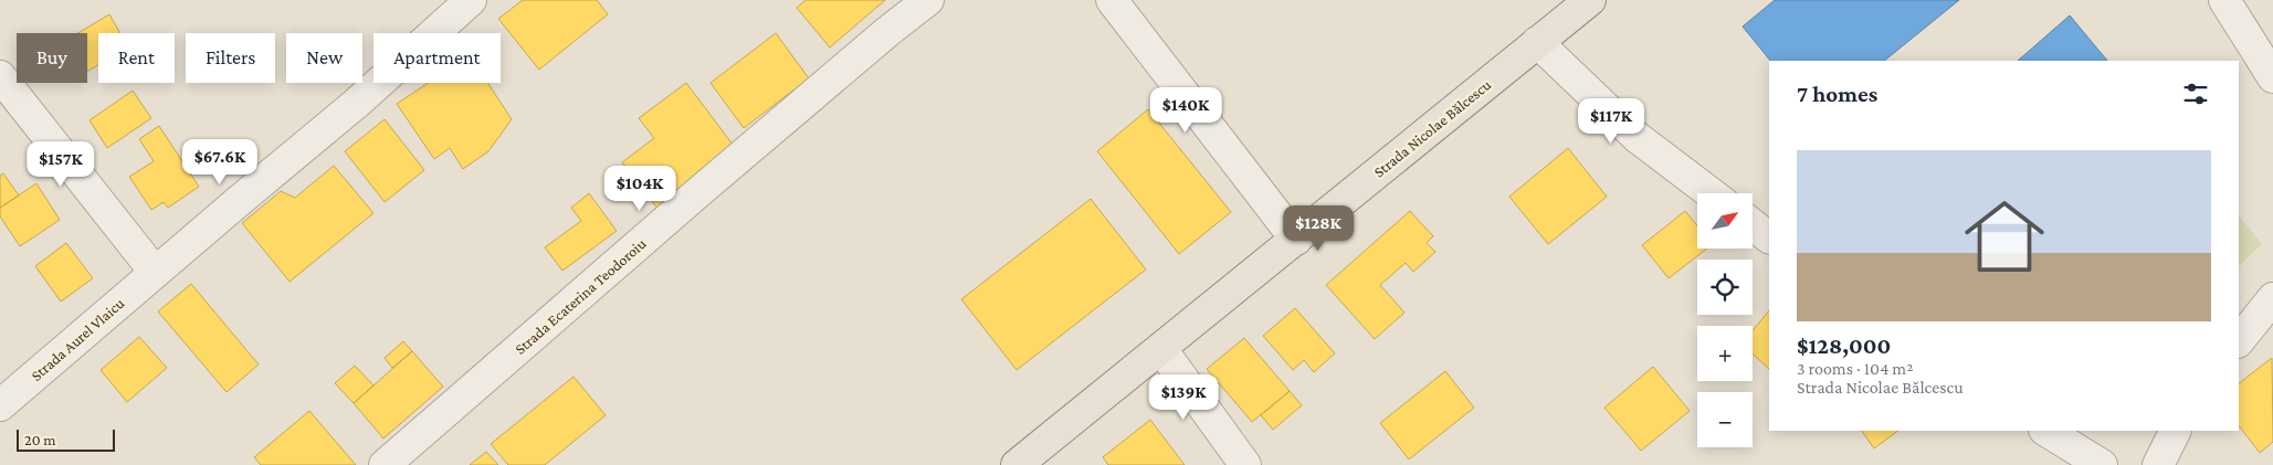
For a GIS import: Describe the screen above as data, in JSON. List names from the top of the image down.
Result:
{
  "streets": {
    "main road": ["Strada Nicolae Bălcescu"],
    "street": ["Strada Ecaterina Teodoroiu", "Strada Aurel Vlaicu"]
  },
  "scale_bar": "20 m",
  "north": "top right",
  "page": {
    "chip": [
      "Buy",
      "Rent",
      "Filters",
      "New",
      "Apartment"
    ],
    "heading": "7 homes",
    "price": [
      "$140K",
      "$117K",
      "$67.6K",
      "$157K",
      "$104K",
      "$128K",
      "$139K"
    ],
    "list": [
      {
        "name": "$128,000",
        "note": "3 rooms · 104 m² · Strada Nicolae Bălcescu"
      }
    ],
    "map_buttons": ["+", "−"],
    "scale": "20 m"
  }
}
